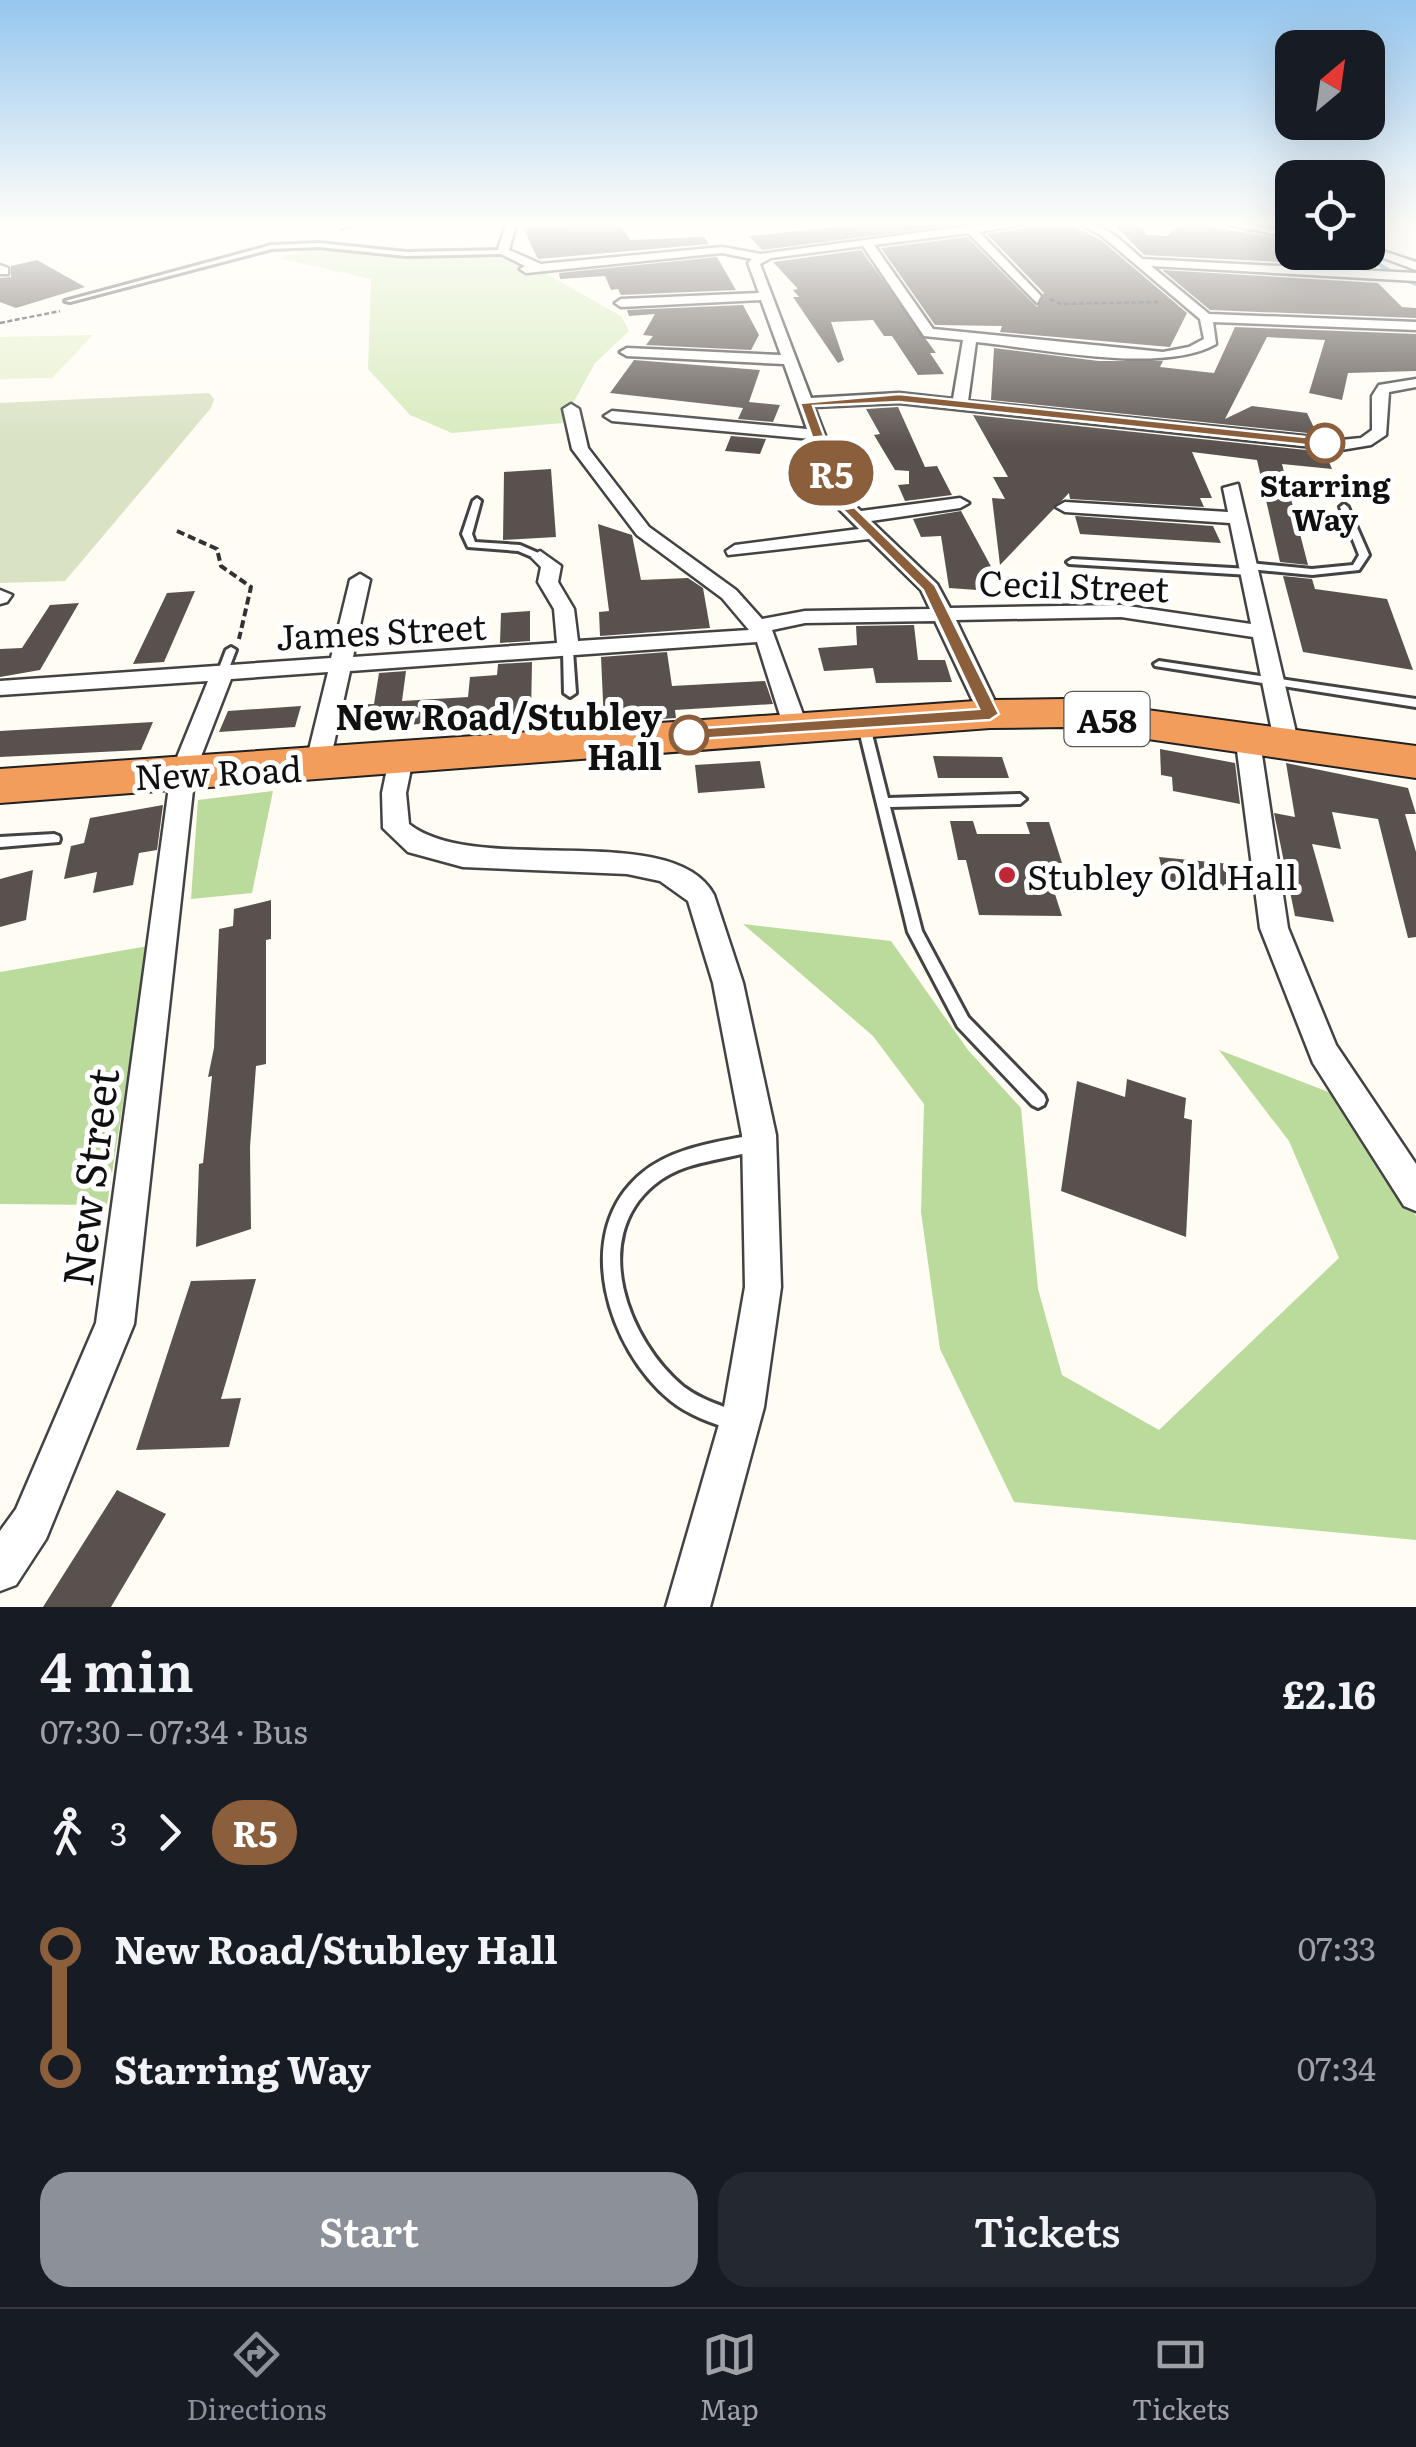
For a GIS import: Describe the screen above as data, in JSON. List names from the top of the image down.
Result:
{
  "streets": {
    "highway": ["A58", "New Road"],
    "street": ["Cecil Street", "James Street", "New Street"]
  },
  "crossings": [
    ["Cecil Street", "James Street"],
    ["James Street", "New Street"],
    ["A58", "New Road"],
    ["New Road", "New Street"]
  ],
  "places": ["Starring Way", "New Road/Stubley Hall", "Stubley Old Hall"],
  "lines": ["bus line R5"],
  "north": "top right",
  "page": {
    "on_map": "R5",
    "heading": ["4 min", "07:30 – 07:34 · Bus", "£2.16"],
    "legs": ["3", "R5"],
    "list": [
      {
        "name": "New Road/Stubley Hall",
        "value": "07:33"
      },
      {
        "name": "Starring Way",
        "value": "07:34"
      }
    ],
    "buttons": ["Start", "Tickets"],
    "tabs": ["Directions", "Map", "Tickets"]
  }
}
